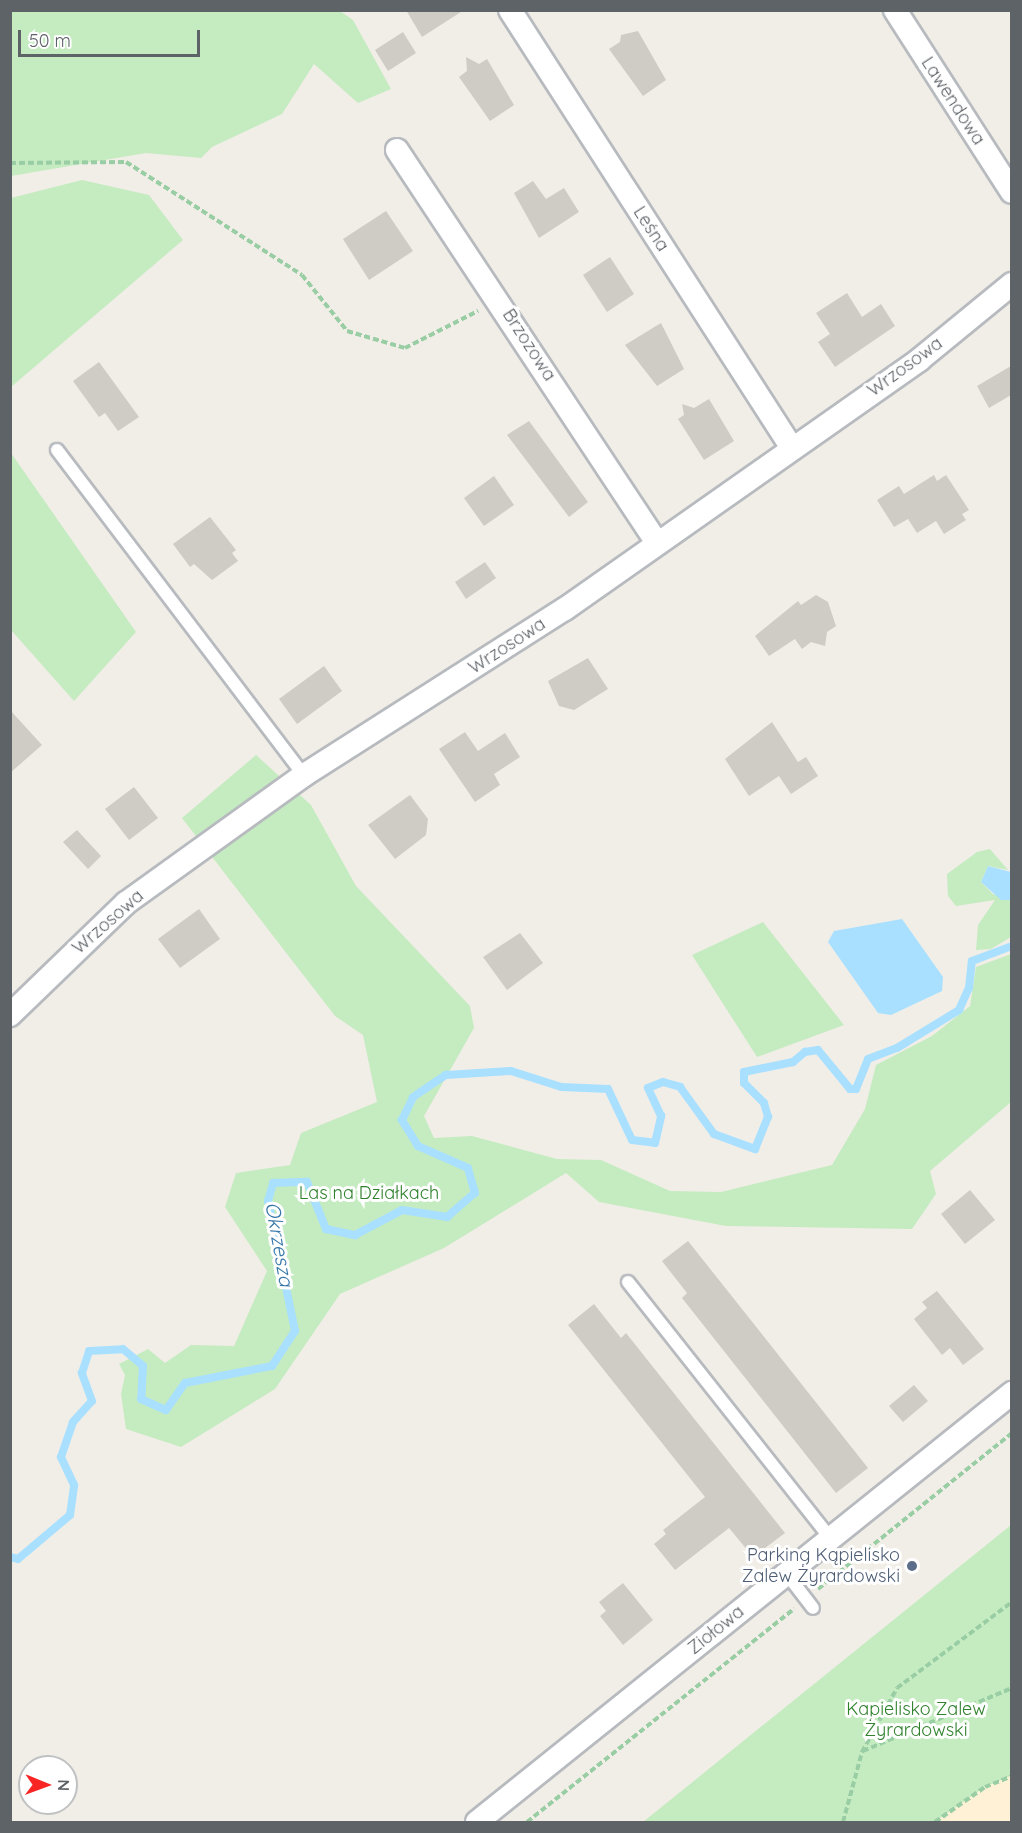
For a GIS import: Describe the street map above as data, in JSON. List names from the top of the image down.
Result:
{
  "streets": {
    "street": [
      "Lawendowa",
      "Leśna",
      "Brzozowa",
      "Wrzosowa",
      "Ziołowa"
    ]
  },
  "crossings": [
    ["Leśna", "Wrzosowa"],
    ["Brzozowa", "Wrzosowa"]
  ],
  "water": ["Okrzesza"],
  "parks": ["Las na Działkach", "Kapielisko Zalew Żyrardowski"],
  "places": ["Parking Kąpielisko Zalew Żyrardowski"],
  "scale_bar": "50 m",
  "north": "right"
}
